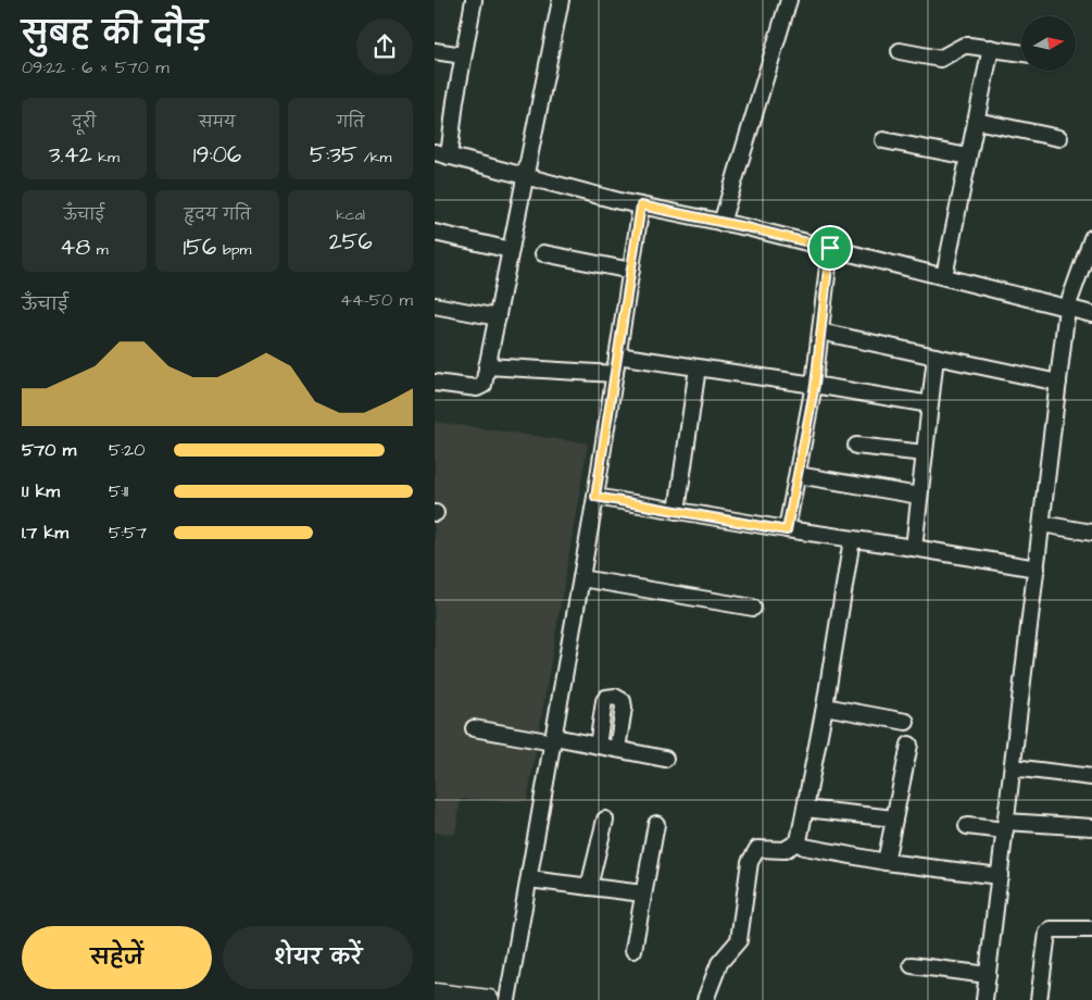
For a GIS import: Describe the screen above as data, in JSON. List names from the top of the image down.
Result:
{
  "north": "right",
  "page": {
    "heading": ["सुबह की दौड़", "09:22 · 6 × 570 m"],
    "stats": [
      ["दूरी", "3.42 km"],
      ["समय", "19:06"],
      ["गति", "5:35 /km"],
      ["ऊँचाई", "48 m"],
      ["हृदय गति", "156 bpm"],
      ["kcal", "256"]
    ],
    "chart": ["ऊँचाई", "44–50 m"],
    "list": [
      {
        "name": "570 m",
        "note": "5:20"
      },
      {
        "name": "1.1 km",
        "note": "5:11"
      },
      {
        "name": "1.7 km",
        "note": "5:57"
      }
    ],
    "buttons": ["सहेजें", "शेयर करें"]
  }
}
